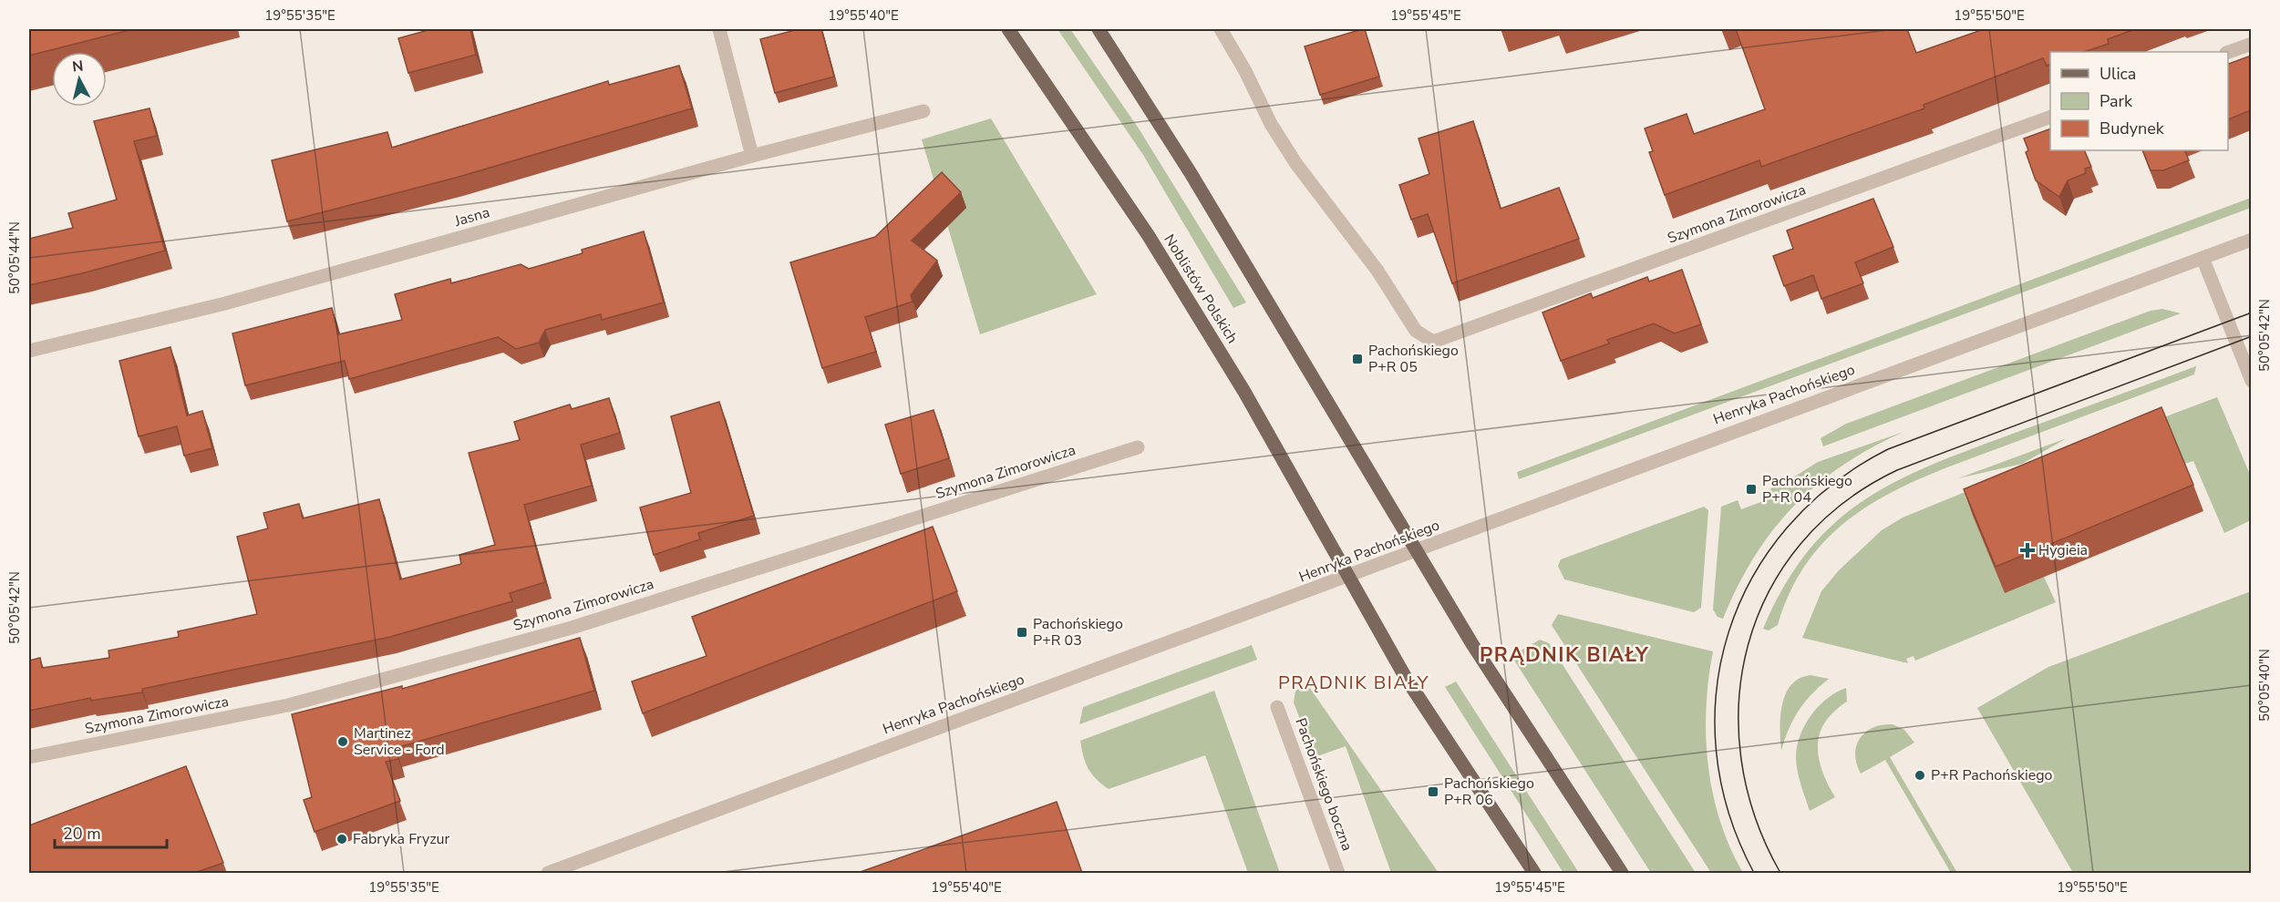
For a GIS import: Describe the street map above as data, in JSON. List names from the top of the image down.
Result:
{
  "streets": {
    "main road": ["Noblistów Polskich"],
    "street": [
      "Szymona Zimorowicza",
      "Jasna",
      "Henryka Pachońskiego",
      "Pachońskiego boczna"
    ]
  },
  "crossings": [
    ["Noblistów Polskich", "Henryka Pachońskiego"]
  ],
  "districts": ["PRĄDNIK BIAŁY", "PRĄDNIK BIAŁY"],
  "places": {
    "transit": [
      "Pachońskiego P+R 05",
      "Pachońskiego P+R 04",
      "Pachońskiego P+R 03",
      "Pachońskiego P+R 06"
    ],
    "health": ["Hygieia"],
    "other": ["Martinez Service - Ford", "P+R Pachońskiego", "Fabryka Fryzur"]
  },
  "legend": ["Ulica", "Park", "Budynek"],
  "scale_bar": "20 m",
  "north": "top",
  "coordinates": [
    "19°55'35\"E",
    "19°55'40\"E",
    "19°55'45\"E",
    "19°55'50\"E",
    "50°05'44\"N",
    "50°05'42\"N",
    "50°05'40\"N"
  ]
}
